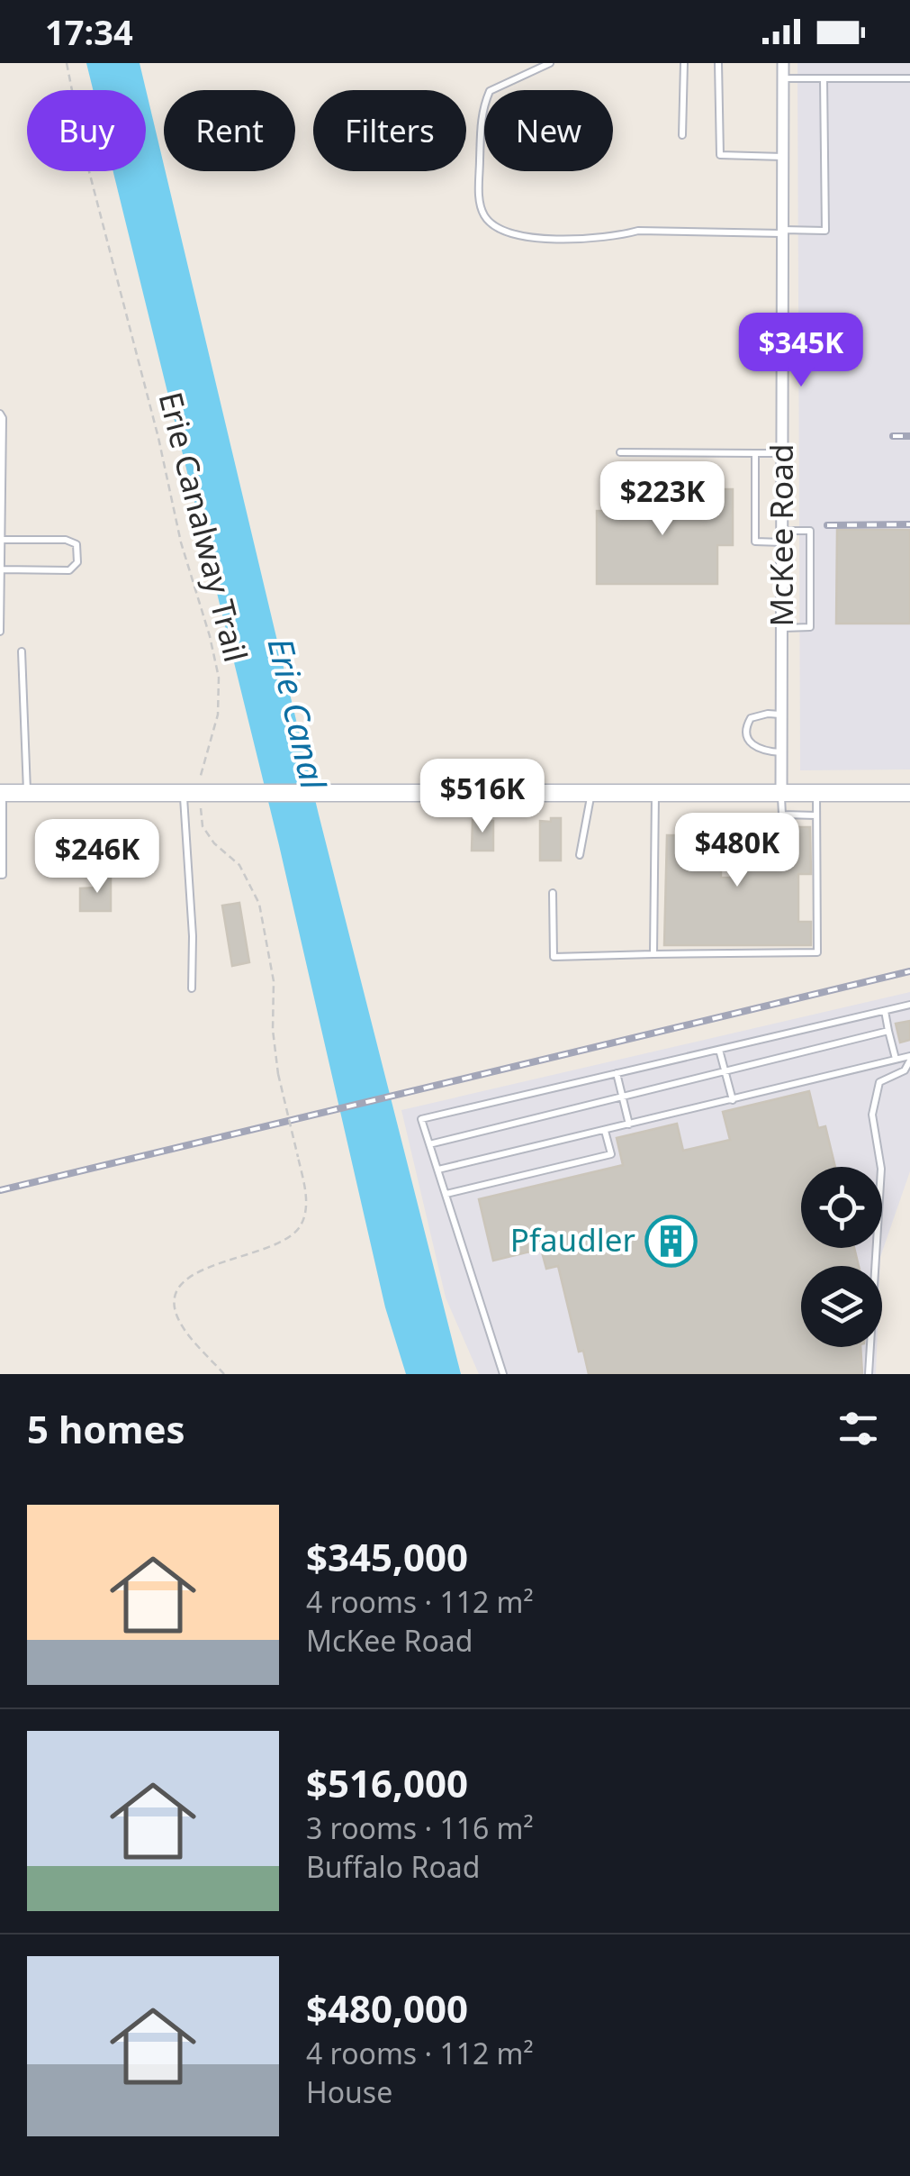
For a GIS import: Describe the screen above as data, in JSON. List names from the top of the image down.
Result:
{
  "streets": {
    "street": ["McKee Road"],
    "path": ["Erie Canalway Trail"]
  },
  "water": ["Erie Canal"],
  "places": {
    "building": ["Pfaudler"]
  },
  "page": {
    "status": "17:34",
    "chip": [
      "Buy",
      "Rent",
      "Filters",
      "New"
    ],
    "price": [
      "$345K",
      "$223K",
      "$516K",
      "$480K",
      "$246K"
    ],
    "heading": "5 homes",
    "list": [
      {
        "name": "$345,000",
        "note": "4 rooms · 112 m² · McKee Road"
      },
      {
        "name": "$516,000",
        "note": "3 rooms · 116 m² · Buffalo Road"
      },
      {
        "name": "$480,000",
        "note": "4 rooms · 112 m² · House"
      }
    ]
  }
}
